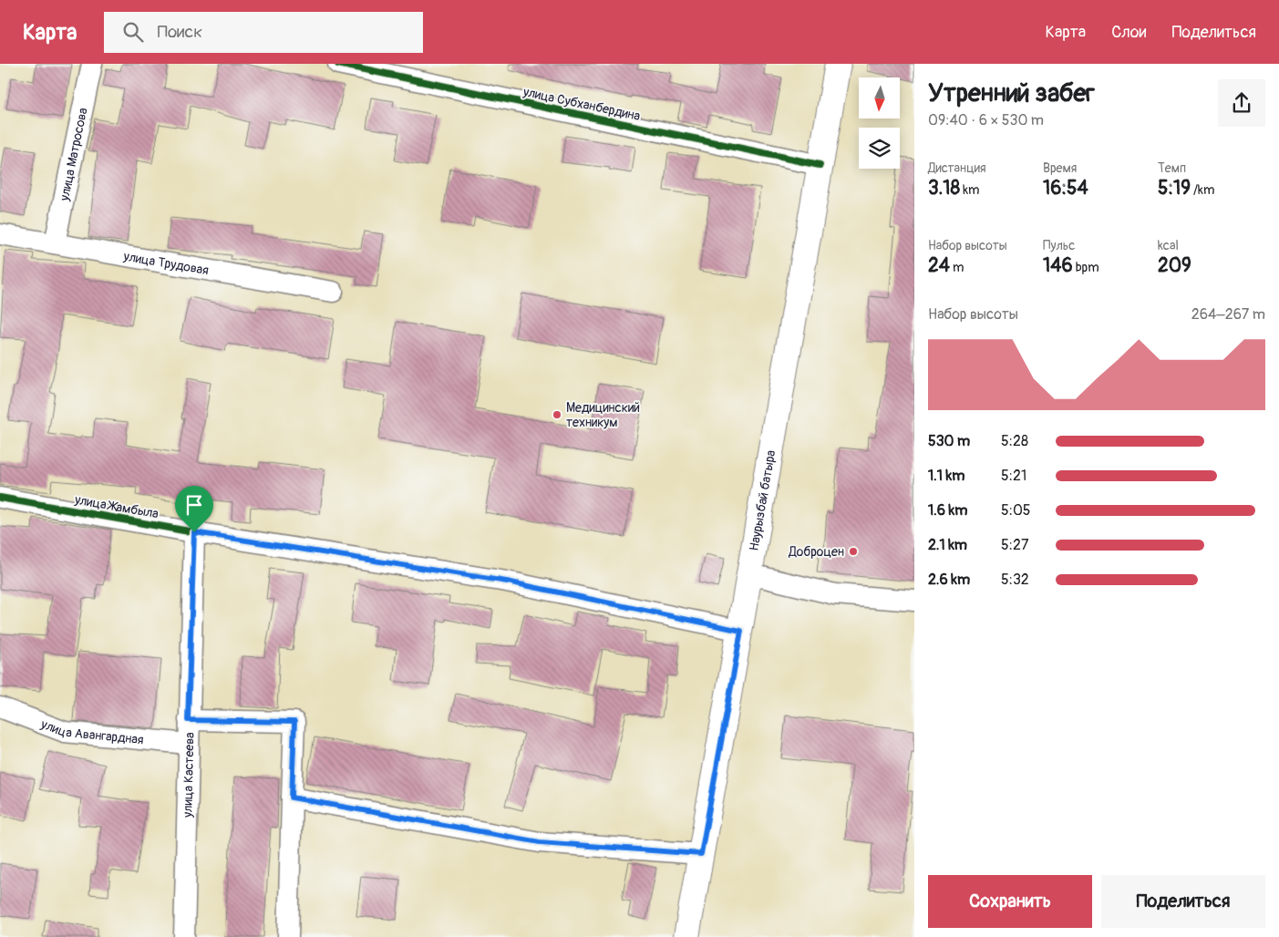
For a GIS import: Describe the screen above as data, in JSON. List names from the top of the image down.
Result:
{
  "streets": {
    "main road": ["Наурызбай батыра"],
    "street": [
      "улица Субханбердина",
      "улица Матросова",
      "улица Трудовая",
      "улица Жамбыла",
      "улица Авангардная",
      "улица Кастеева"
    ]
  },
  "crossings": [
    ["улица Субханбердина", "Наурызбай батыра"],
    ["улица Матросова", "улица Трудовая"],
    ["Наурызбай батыра", "улица Жамбыла"],
    ["улица Жамбыла", "улица Кастеева"],
    ["улица Авангардная", "улица Кастеева"]
  ],
  "places": ["Медицинский техникум", "Доброцен"],
  "north": "bottom",
  "page": {
    "header": "Карта",
    "search": "Поиск",
    "nav": ["Карта", "Слои", "Поделиться"],
    "heading": ["Утренний забег", "09:40 · 6 × 530 m"],
    "stats": [
      ["Дистанция", "3.18 km"],
      ["Время", "16:54"],
      ["Темп", "5:19 /km"],
      ["Набор высоты", "24 m"],
      ["Пульс", "146 bpm"],
      ["kcal", "209"]
    ],
    "chart": ["Набор высоты", "264–267 m"],
    "list": [
      {
        "name": "530 m",
        "note": "5:28"
      },
      {
        "name": "1.1 km",
        "note": "5:21"
      },
      {
        "name": "1.6 km",
        "note": "5:05"
      },
      {
        "name": "2.1 km",
        "note": "5:27"
      },
      {
        "name": "2.6 km",
        "note": "5:32"
      }
    ],
    "buttons": ["Сохранить", "Поделиться"]
  }
}
